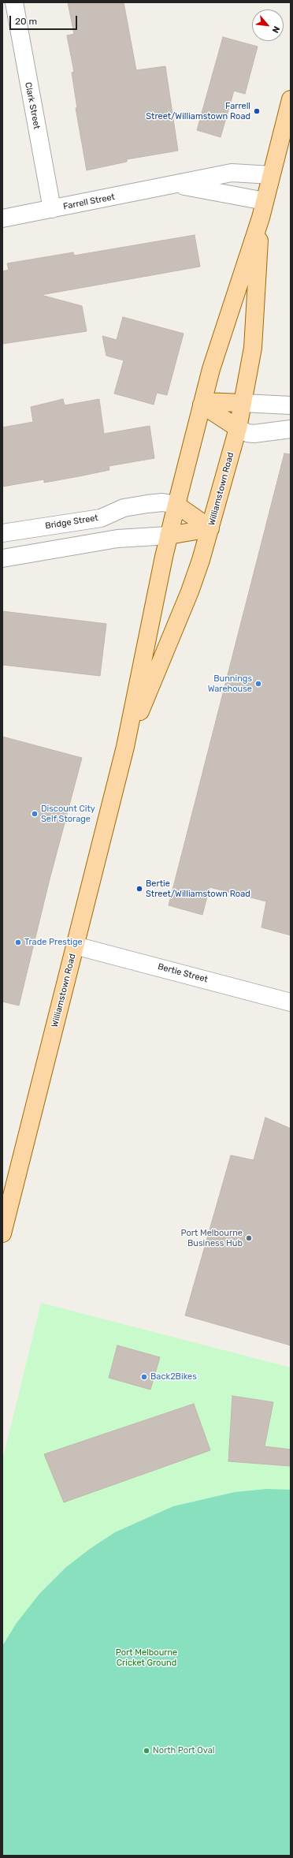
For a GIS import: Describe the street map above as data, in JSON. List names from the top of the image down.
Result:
{
  "streets": {
    "main road": ["Williamstown Road"],
    "street": [
      "Clark Street",
      "Farrell Street",
      "Bridge Street",
      "Bertie Street"
    ]
  },
  "crossings": [
    ["Clark Street", "Farrell Street"],
    ["Farrell Street", "Williamstown Road"],
    ["Williamstown Road", "Bridge Street"],
    ["Williamstown Road", "Bertie Street"]
  ],
  "parks": ["Port Melbourne Cricket Ground"],
  "places": [
    "Farrell Street/Williamstown Road",
    "Bunnings Warehouse",
    "Discount City Self Storage",
    "Bertie Street/Williamstown Road",
    "Trade Prestige",
    "Port Melbourne Business Hub",
    "Back2Bikes",
    "North Port Oval"
  ],
  "scale_bar": "20 m",
  "north": "bottom right"
}
